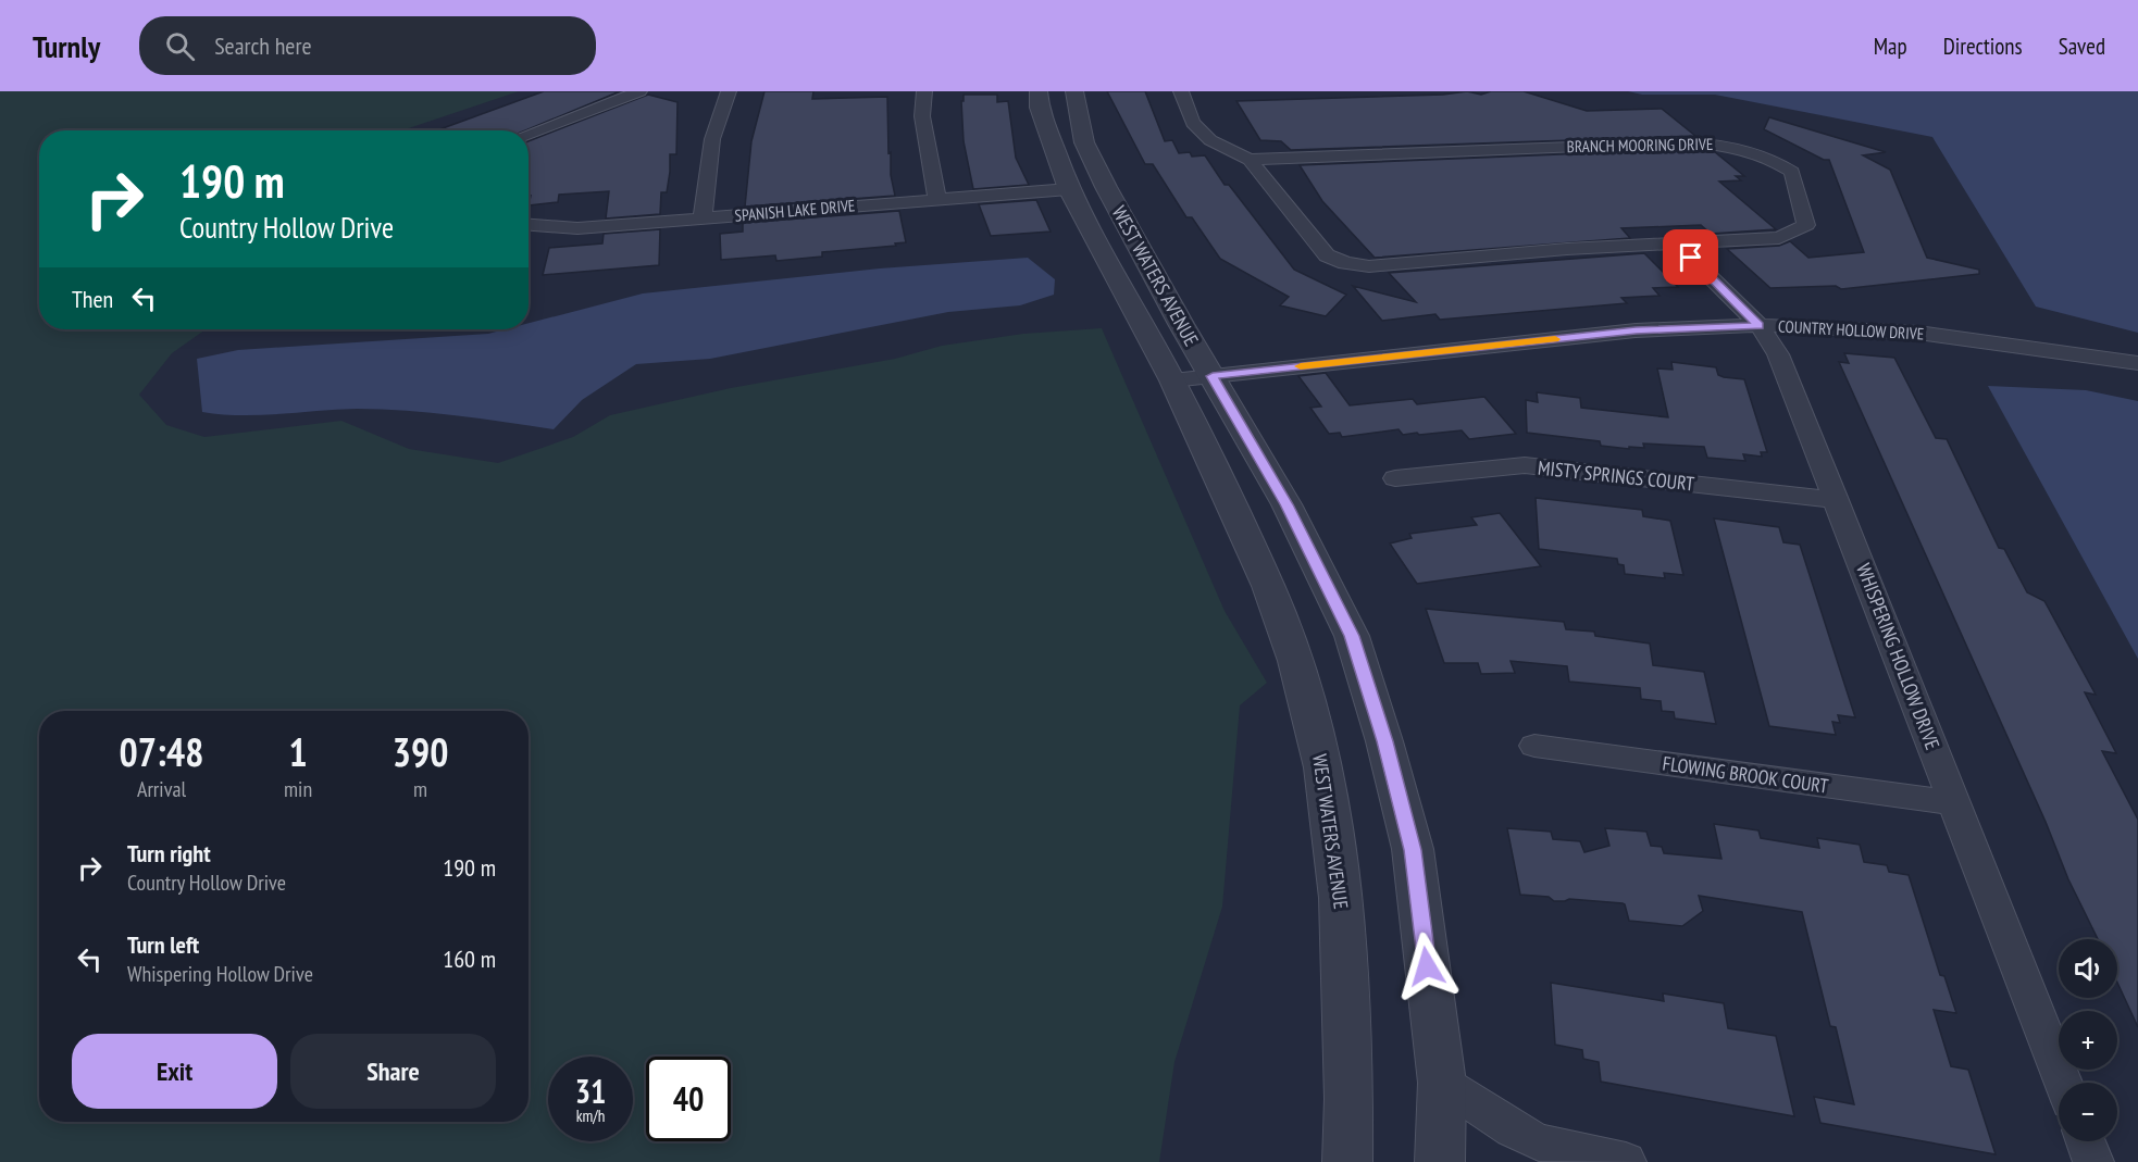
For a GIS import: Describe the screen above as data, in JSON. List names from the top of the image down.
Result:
{
  "streets": {
    "street": [
      "BRANCH MOORING DRIVE",
      "SPANISH LAKE DRIVE",
      "WEST WATERS AVENUE",
      "COUNTRY HOLLOW DRIVE",
      "MISTY SPRINGS COURT",
      "WHISPERING HOLLOW DRIVE",
      "FLOWING BROOK COURT"
    ]
  },
  "crossings": [
    ["BRANCH MOORING DRIVE", "WHISPERING HOLLOW DRIVE"],
    ["SPANISH LAKE DRIVE", "WEST WATERS AVENUE"],
    ["WEST WATERS AVENUE", "COUNTRY HOLLOW DRIVE"],
    ["COUNTRY HOLLOW DRIVE", "WHISPERING HOLLOW DRIVE"],
    ["MISTY SPRINGS COURT", "WHISPERING HOLLOW DRIVE"],
    ["WHISPERING HOLLOW DRIVE", "FLOWING BROOK COURT"]
  ],
  "page": {
    "header": "Turnly",
    "search": "Search here",
    "nav": ["Map", "Directions", "Saved"],
    "turn": ["190 m", "Country Hollow Drive"],
    "then": "Then",
    "eta": [
      "07:48",
      "Arrival",
      "1",
      "min",
      "390",
      "m"
    ],
    "list": [
      {
        "name": "Turn right",
        "note": "Country Hollow Drive",
        "value": "190 m"
      },
      {
        "name": "Turn left",
        "note": "Whispering Hollow Drive",
        "value": "160 m"
      }
    ],
    "map_buttons": ["+", "−"],
    "buttons": ["Exit", "Share"],
    "speed": "31 km/h",
    "limit": "40"
  }
}
